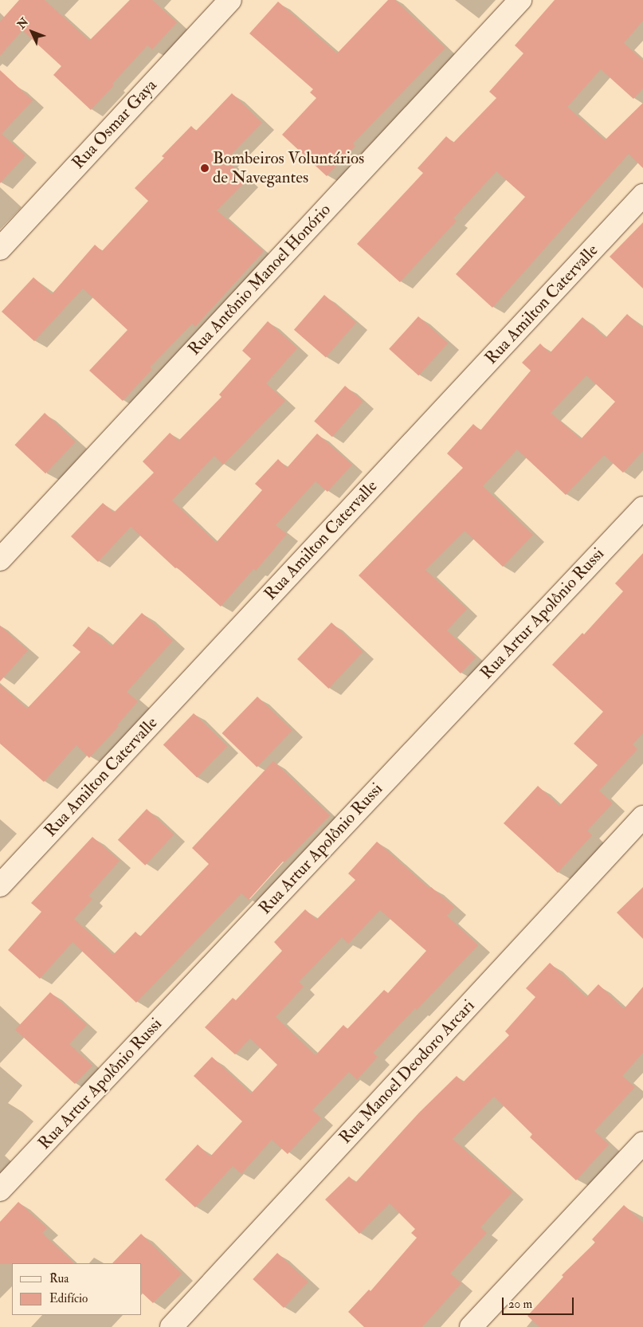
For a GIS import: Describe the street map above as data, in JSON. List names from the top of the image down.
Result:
{
  "streets": {
    "street": [
      "Rua Osmar Gaya",
      "Rua Antônio Manoel Honório",
      "Rua Amilton Catervalle",
      "Rua Artur Apolônio Russi",
      "Rua Manoel Deodoro Arcari"
    ]
  },
  "places": ["Bombeiros Voluntários de Navegantes"],
  "legend": ["Rua", "Edifício"],
  "scale_bar": "20 m",
  "north": "top left"
}
